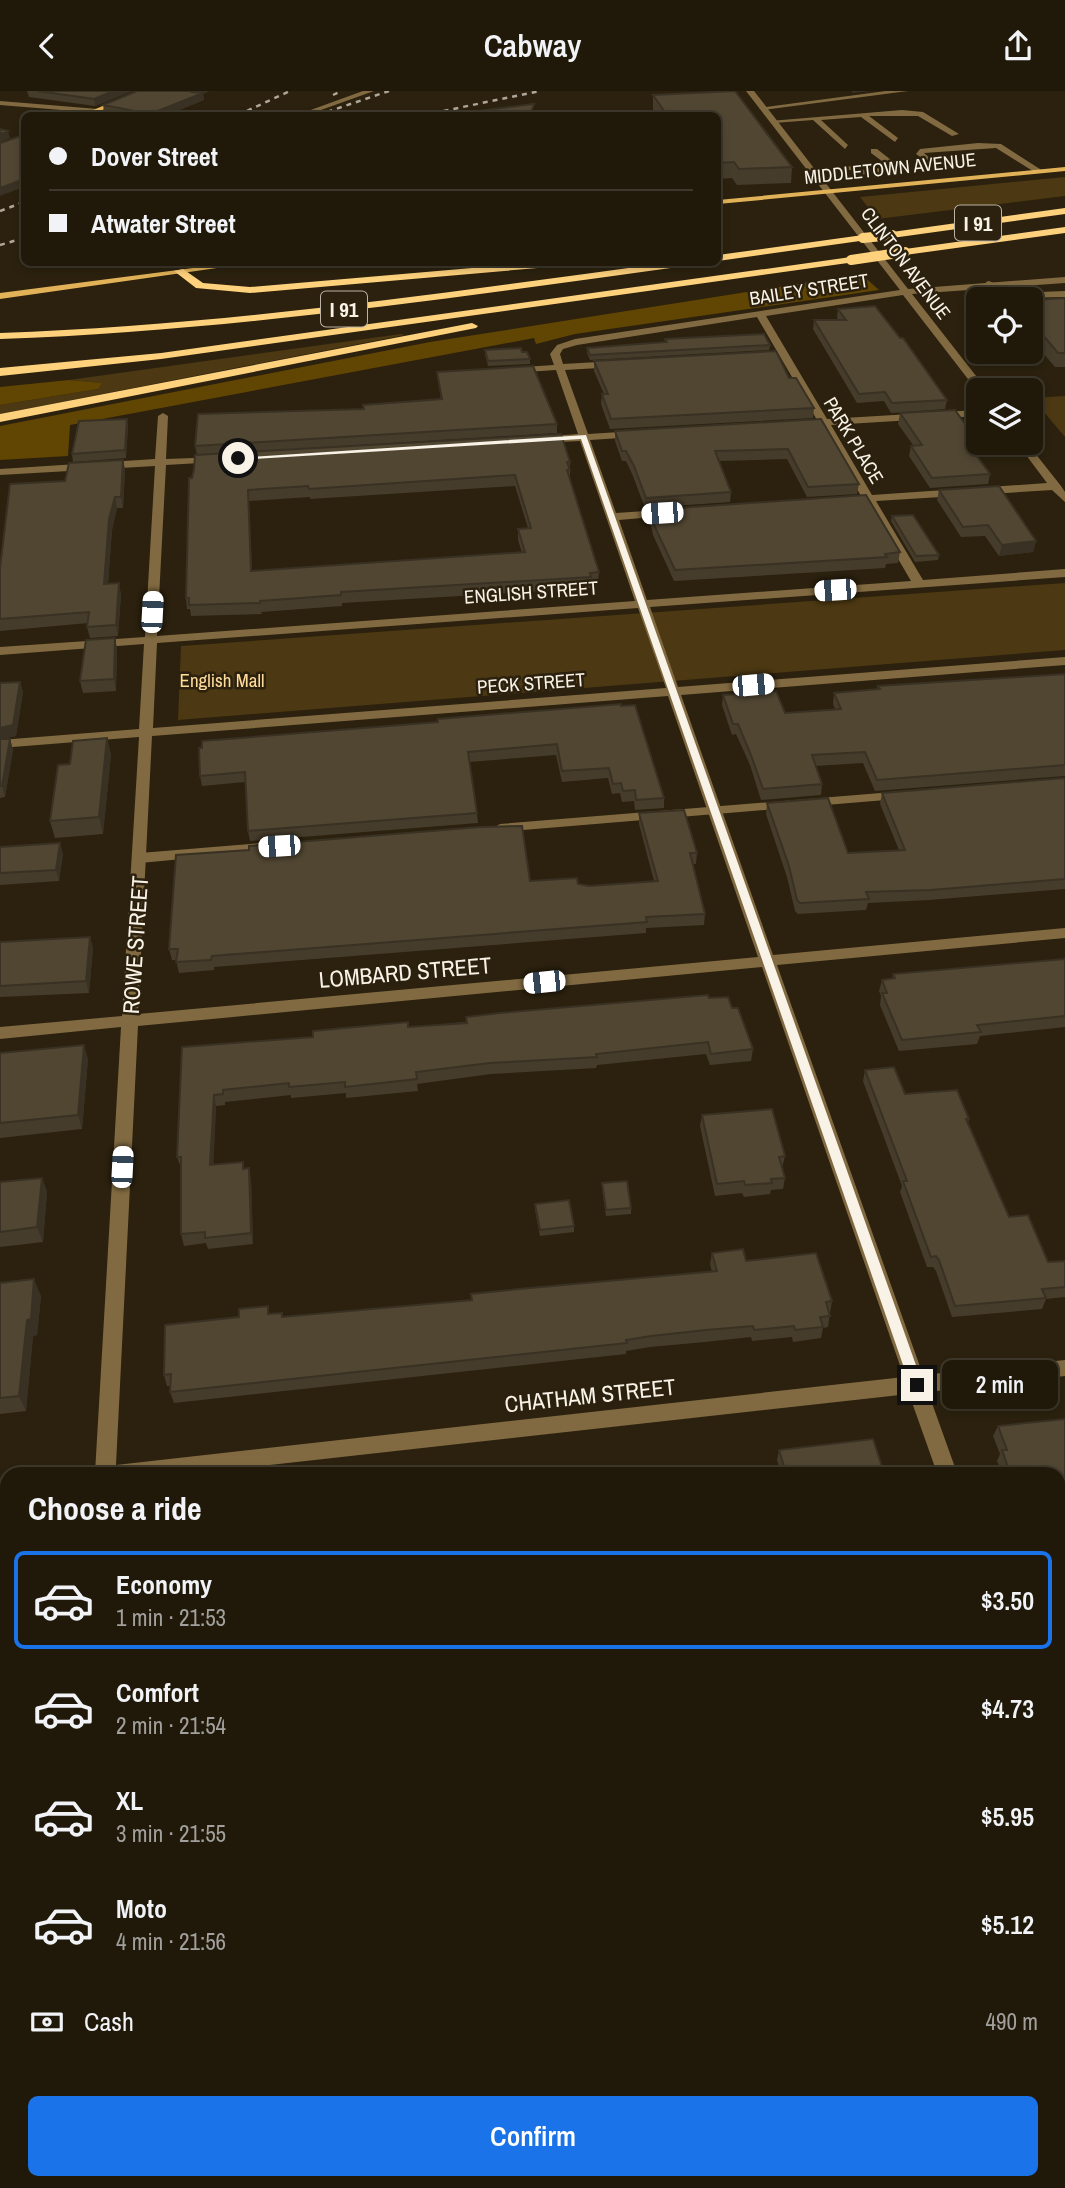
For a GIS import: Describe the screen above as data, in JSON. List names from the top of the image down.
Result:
{
  "streets": {
    "highway": ["I 91"],
    "main road": ["MIDDLETOWN AVENUE"],
    "street": [
      "CLINTON AVENUE",
      "BAILEY STREET",
      "PARK PLACE",
      "ENGLISH STREET",
      "PECK STREET",
      "ROWE STREET",
      "LOMBARD STREET",
      "CHATHAM STREET"
    ]
  },
  "crossings": [
    ["MIDDLETOWN AVENUE", "CLINTON AVENUE"],
    ["CLINTON AVENUE", "BAILEY STREET"],
    ["BAILEY STREET", "PARK PLACE"],
    ["PARK PLACE", "ENGLISH STREET"],
    ["ENGLISH STREET", "ROWE STREET"],
    ["PECK STREET", "ROWE STREET"],
    ["ROWE STREET", "LOMBARD STREET"]
  ],
  "parks": ["English Mall"],
  "page": {
    "header": "Cabway",
    "banner": ["Dover Street", "Atwater Street"],
    "bubble": "2 min",
    "heading": "Choose a ride",
    "list": [
      {
        "name": "Economy",
        "note": "1 min · 21:53",
        "value": "$3.50"
      },
      {
        "name": "Comfort",
        "note": "2 min · 21:54",
        "value": "$4.73"
      },
      {
        "name": "XL",
        "note": "3 min · 21:55",
        "value": "$5.95"
      },
      {
        "name": "Moto",
        "note": "4 min · 21:56",
        "value": "$5.12"
      }
    ],
    "pay": ["Cash", "490 m"],
    "buttons": "Confirm"
  }
}
